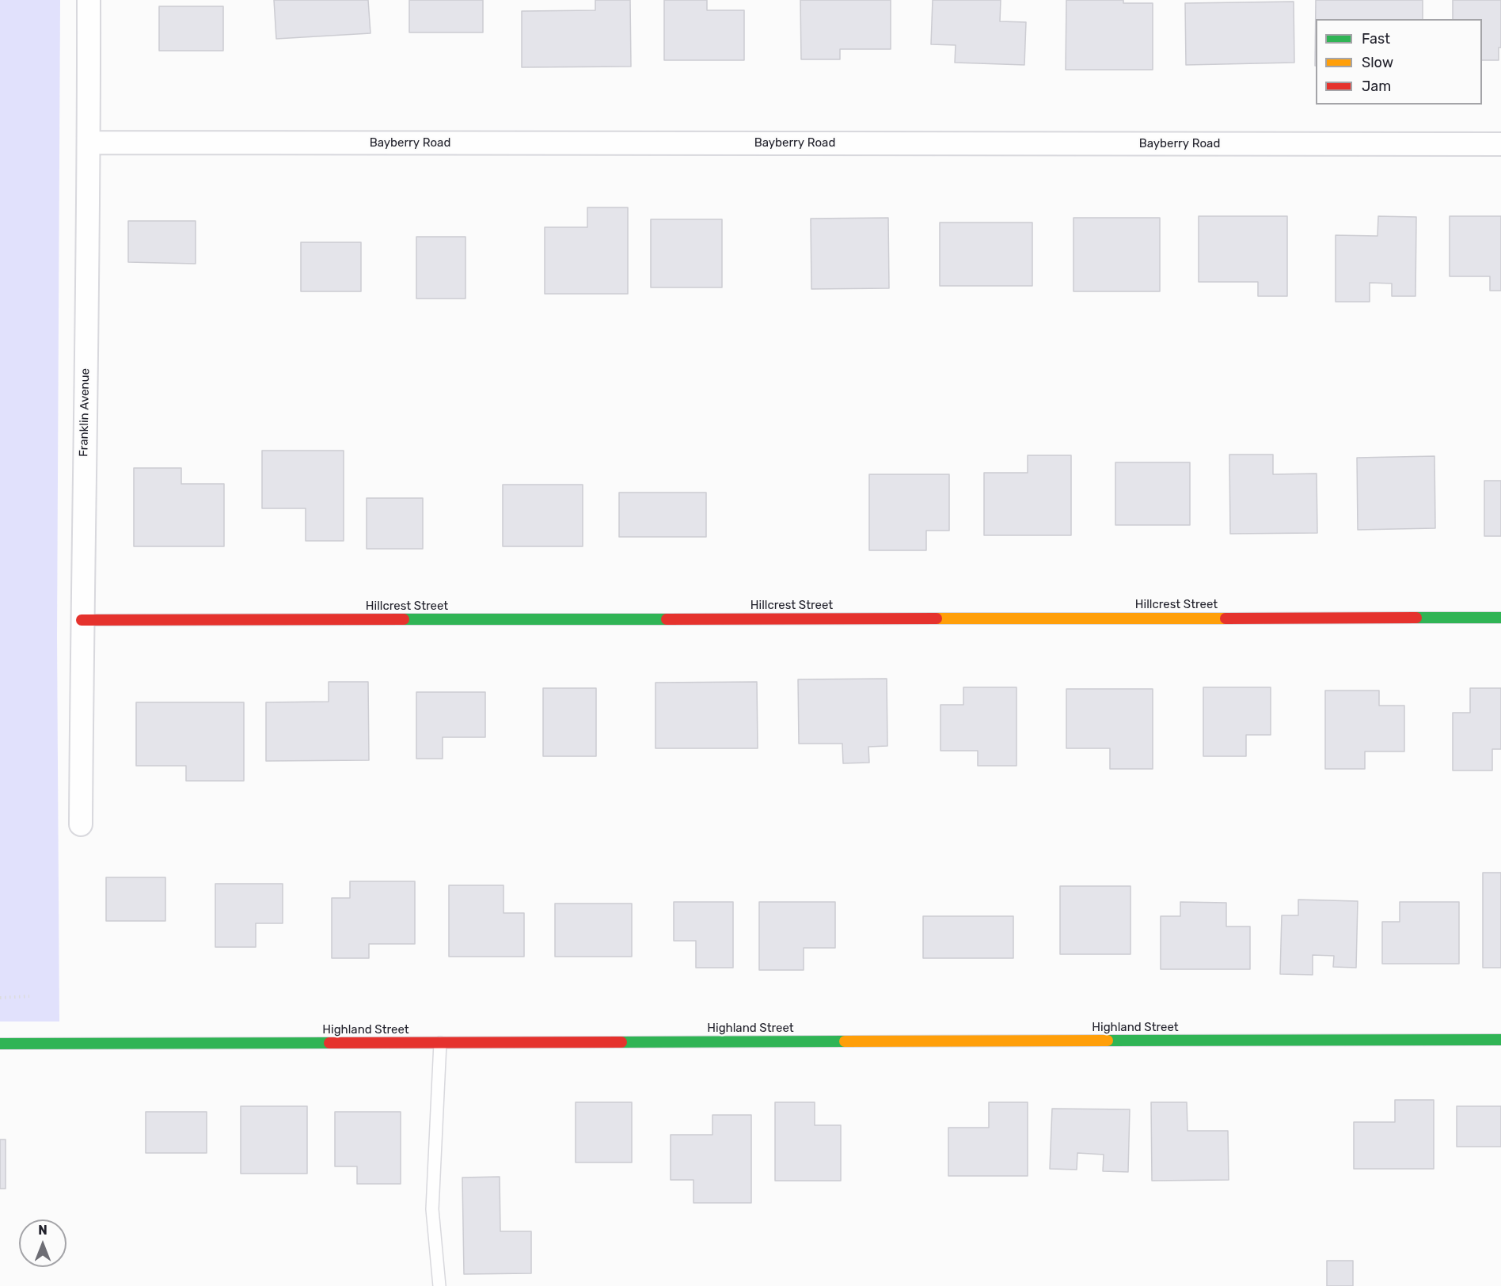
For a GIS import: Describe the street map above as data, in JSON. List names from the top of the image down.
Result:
{
  "streets": {
    "street": [
      "Bayberry Road",
      "Franklin Avenue",
      "Hillcrest Street",
      "Highland Street"
    ]
  },
  "crossings": [
    ["Bayberry Road", "Franklin Avenue"],
    ["Franklin Avenue", "Hillcrest Street"]
  ],
  "legend": ["Fast", "Slow", "Jam"],
  "north": "top"
}
